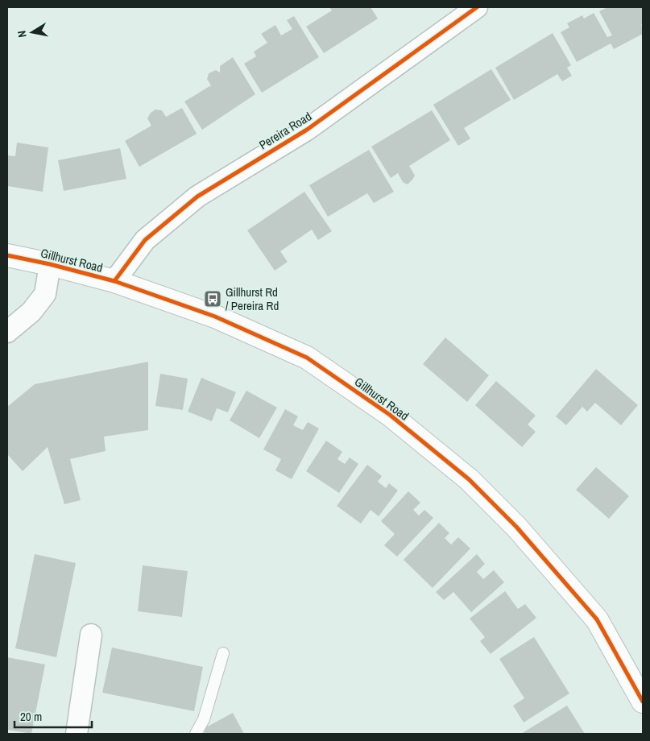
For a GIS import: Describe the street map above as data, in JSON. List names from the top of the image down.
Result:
{
  "streets": {
    "street": ["Pereira Road", "Gillhurst Road"]
  },
  "crossings": [
    ["Pereira Road", "Gillhurst Road"]
  ],
  "places": {
    "bus stop": ["Gillhurst Rd / Pereira Rd"]
  },
  "scale_bar": "20 m",
  "north": "left"
}
